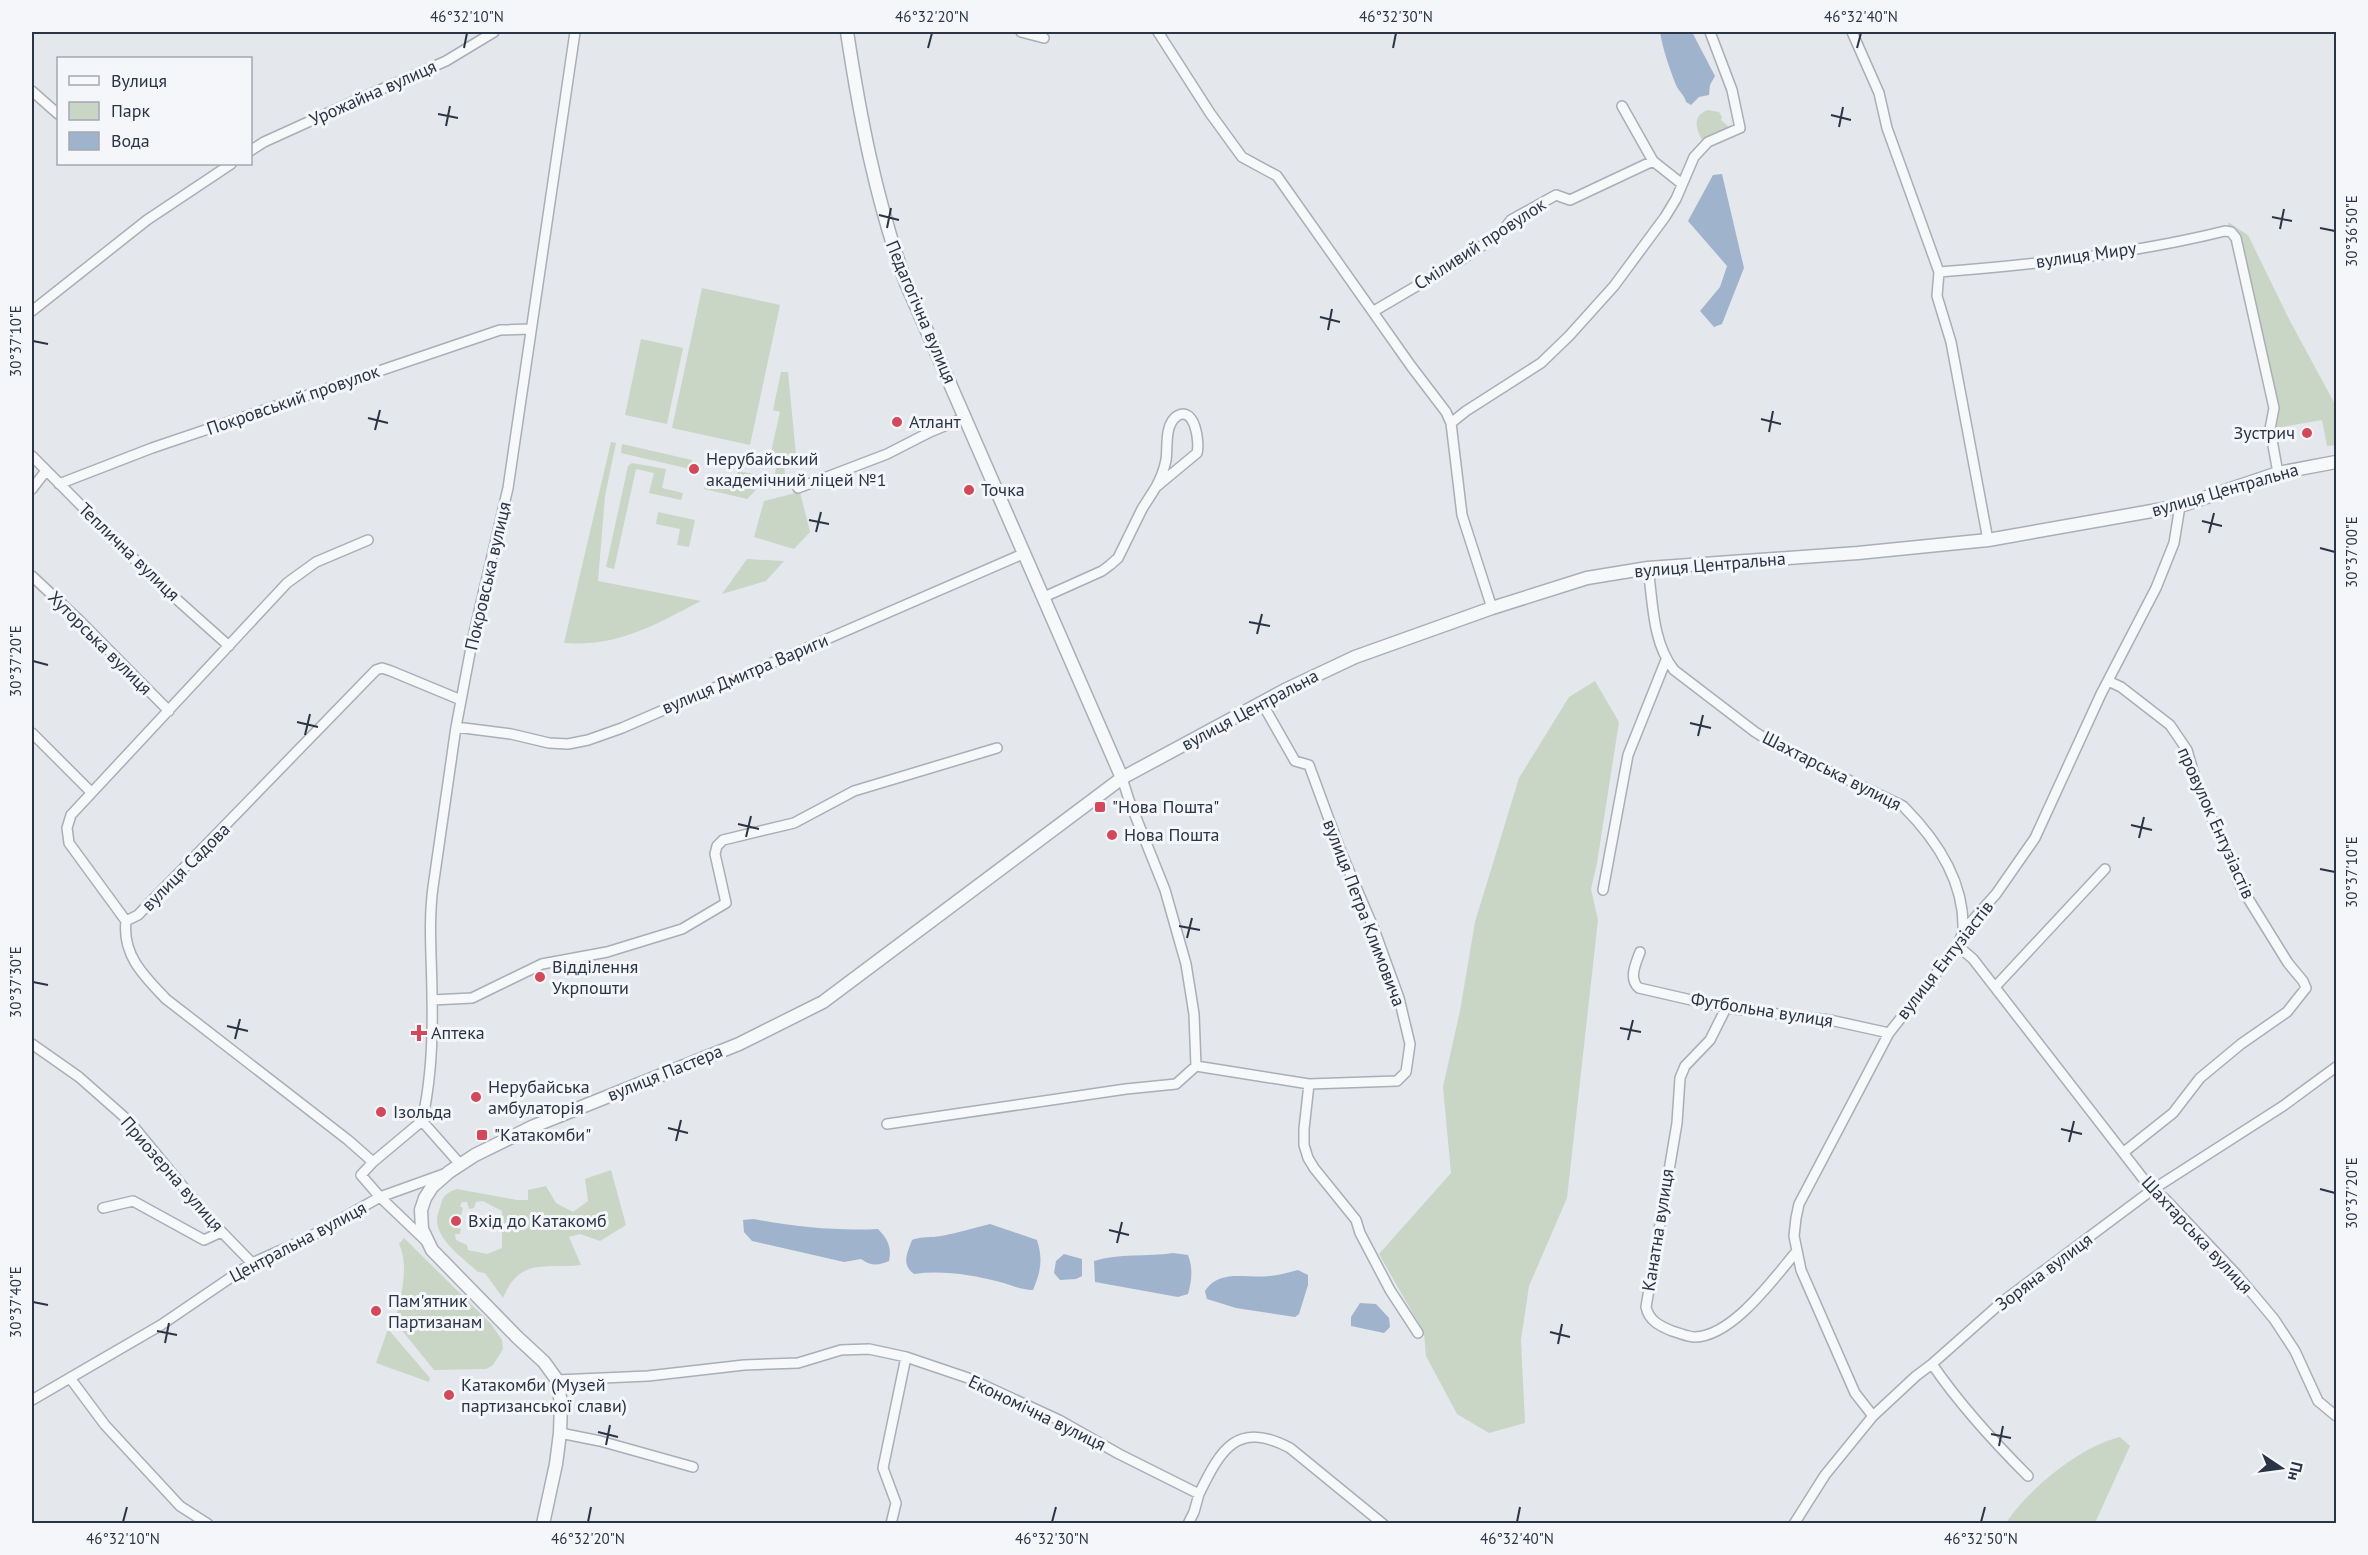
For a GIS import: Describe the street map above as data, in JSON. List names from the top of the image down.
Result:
{
  "streets": {
    "street": [
      "Урожайна вулиця",
      "Сміливий провулок",
      "вулиця Миру",
      "Педагогічна вулиця",
      "Покровський провулок",
      "вулиця Центральна",
      "Теплична вулиця",
      "Покровська вулиця",
      "Хуторська вулиця",
      "вулиця Дмитра Вариги",
      "Шахтарська вулиця",
      "провулок Ентузіастів",
      "вулиця Садова",
      "вулиця Петра Климовича",
      "вулиця Ентузіастів",
      "Футбольна вулиця",
      "вулиця Пастера",
      "Приозерна вулиця",
      "Канатна вулиця",
      "Центральна вулиця",
      "Зоряна вулиця",
      "Економічна вулиця"
    ]
  },
  "crossings": [
    ["вулиця Миру", "вулиця Центральна"],
    ["Педагогічна вулиця", "вулиця Центральна"],
    ["Педагогічна вулиця", "вулиця Дмитра Вариги"],
    ["Педагогічна вулиця", "вулиця Пастера"],
    ["Покровський провулок", "Теплична вулиця"],
    ["Покровський провулок", "Покровська вулиця"],
    ["вулиця Центральна", "Шахтарська вулиця"],
    ["вулиця Центральна", "вулиця Петра Климовича"],
    ["вулиця Центральна", "вулиця Ентузіастів"],
    ["вулиця Центральна", "вулиця Пастера"],
    ["Теплична вулиця", "вулиця Садова"],
    ["Покровська вулиця", "вулиця Дмитра Вариги"],
    ["Покровська вулиця", "вулиця Садова"],
    ["Хуторська вулиця", "вулиця Садова"],
    ["Шахтарська вулиця", "провулок Ентузіастів"],
    ["Шахтарська вулиця", "вулиця Ентузіастів"],
    ["Шахтарська вулиця", "Зоряна вулиця"],
    ["провулок Ентузіастів", "вулиця Ентузіастів"],
    ["вулиця Ентузіастів", "Футбольна вулиця"],
    ["вулиця Ентузіастів", "Канатна вулиця"],
    ["вулиця Ентузіастів", "Зоряна вулиця"],
    ["Футбольна вулиця", "Канатна вулиця"],
    ["вулиця Пастера", "Центральна вулиця"],
    ["Приозерна вулиця", "Центральна вулиця"]
  ],
  "places": {
    "other": [
      "Атлант",
      "Зустрич",
      "Нерубайський академічний ліцей №1",
      "Точка",
      "Нова Пошта",
      "Відділення Укрпошти",
      "Нерубайська амбулаторія",
      "Ізольда",
      "Вхід до Катакомб",
      "Пам'ятник Партизанам",
      "Катакомби (Музей партизанської слави)"
    ],
    "transit": ["\"Нова Пошта\"", "\"Катакомби\""],
    "health": ["Аптека"]
  },
  "legend": ["Вулиця", "Парк", "Вода"],
  "north": "right",
  "coordinates": [
    "46°32'10\"N",
    "46°32'20\"N",
    "46°32'30\"N",
    "46°32'40\"N",
    "30°36'50\"E",
    "30°37'10\"E",
    "30°37'00\"E",
    "30°37'20\"E",
    "30°37'30\"E",
    "30°37'40\"E",
    "46°32'50\"N"
  ]
}
